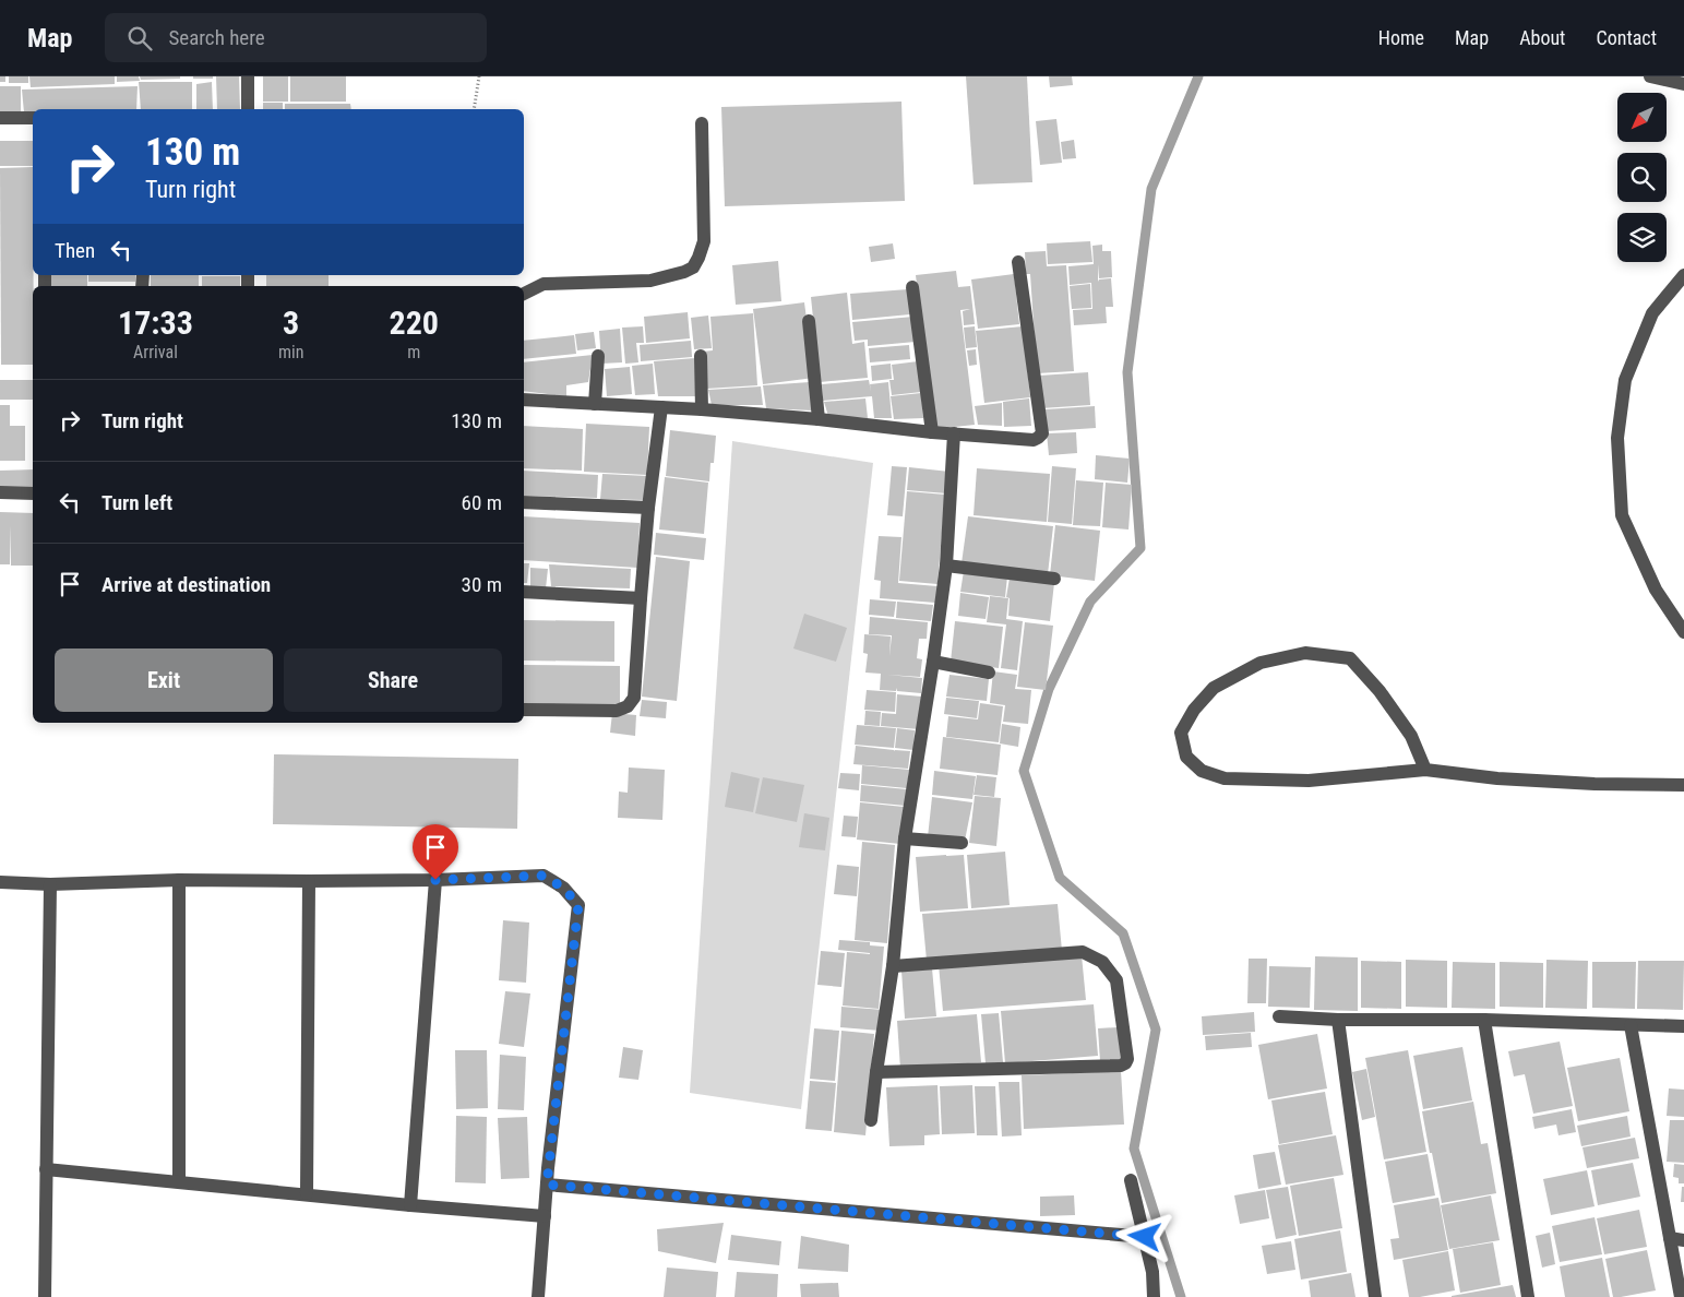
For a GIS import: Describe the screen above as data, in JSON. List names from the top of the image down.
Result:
{
  "north": "bottom left",
  "page": {
    "header": "Map",
    "search": "Search here",
    "nav": [
      "Home",
      "Map",
      "About",
      "Contact"
    ],
    "turn": ["130 m", "Turn right"],
    "then": "Then",
    "eta": [
      "17:33",
      "Arrival",
      "3",
      "min",
      "220",
      "m"
    ],
    "list": [
      {
        "name": "Turn right",
        "value": "130 m"
      },
      {
        "name": "Turn left",
        "value": "60 m"
      },
      {
        "name": "Arrive at destination",
        "value": "30 m"
      }
    ],
    "buttons": ["Exit", "Share"]
  }
}
